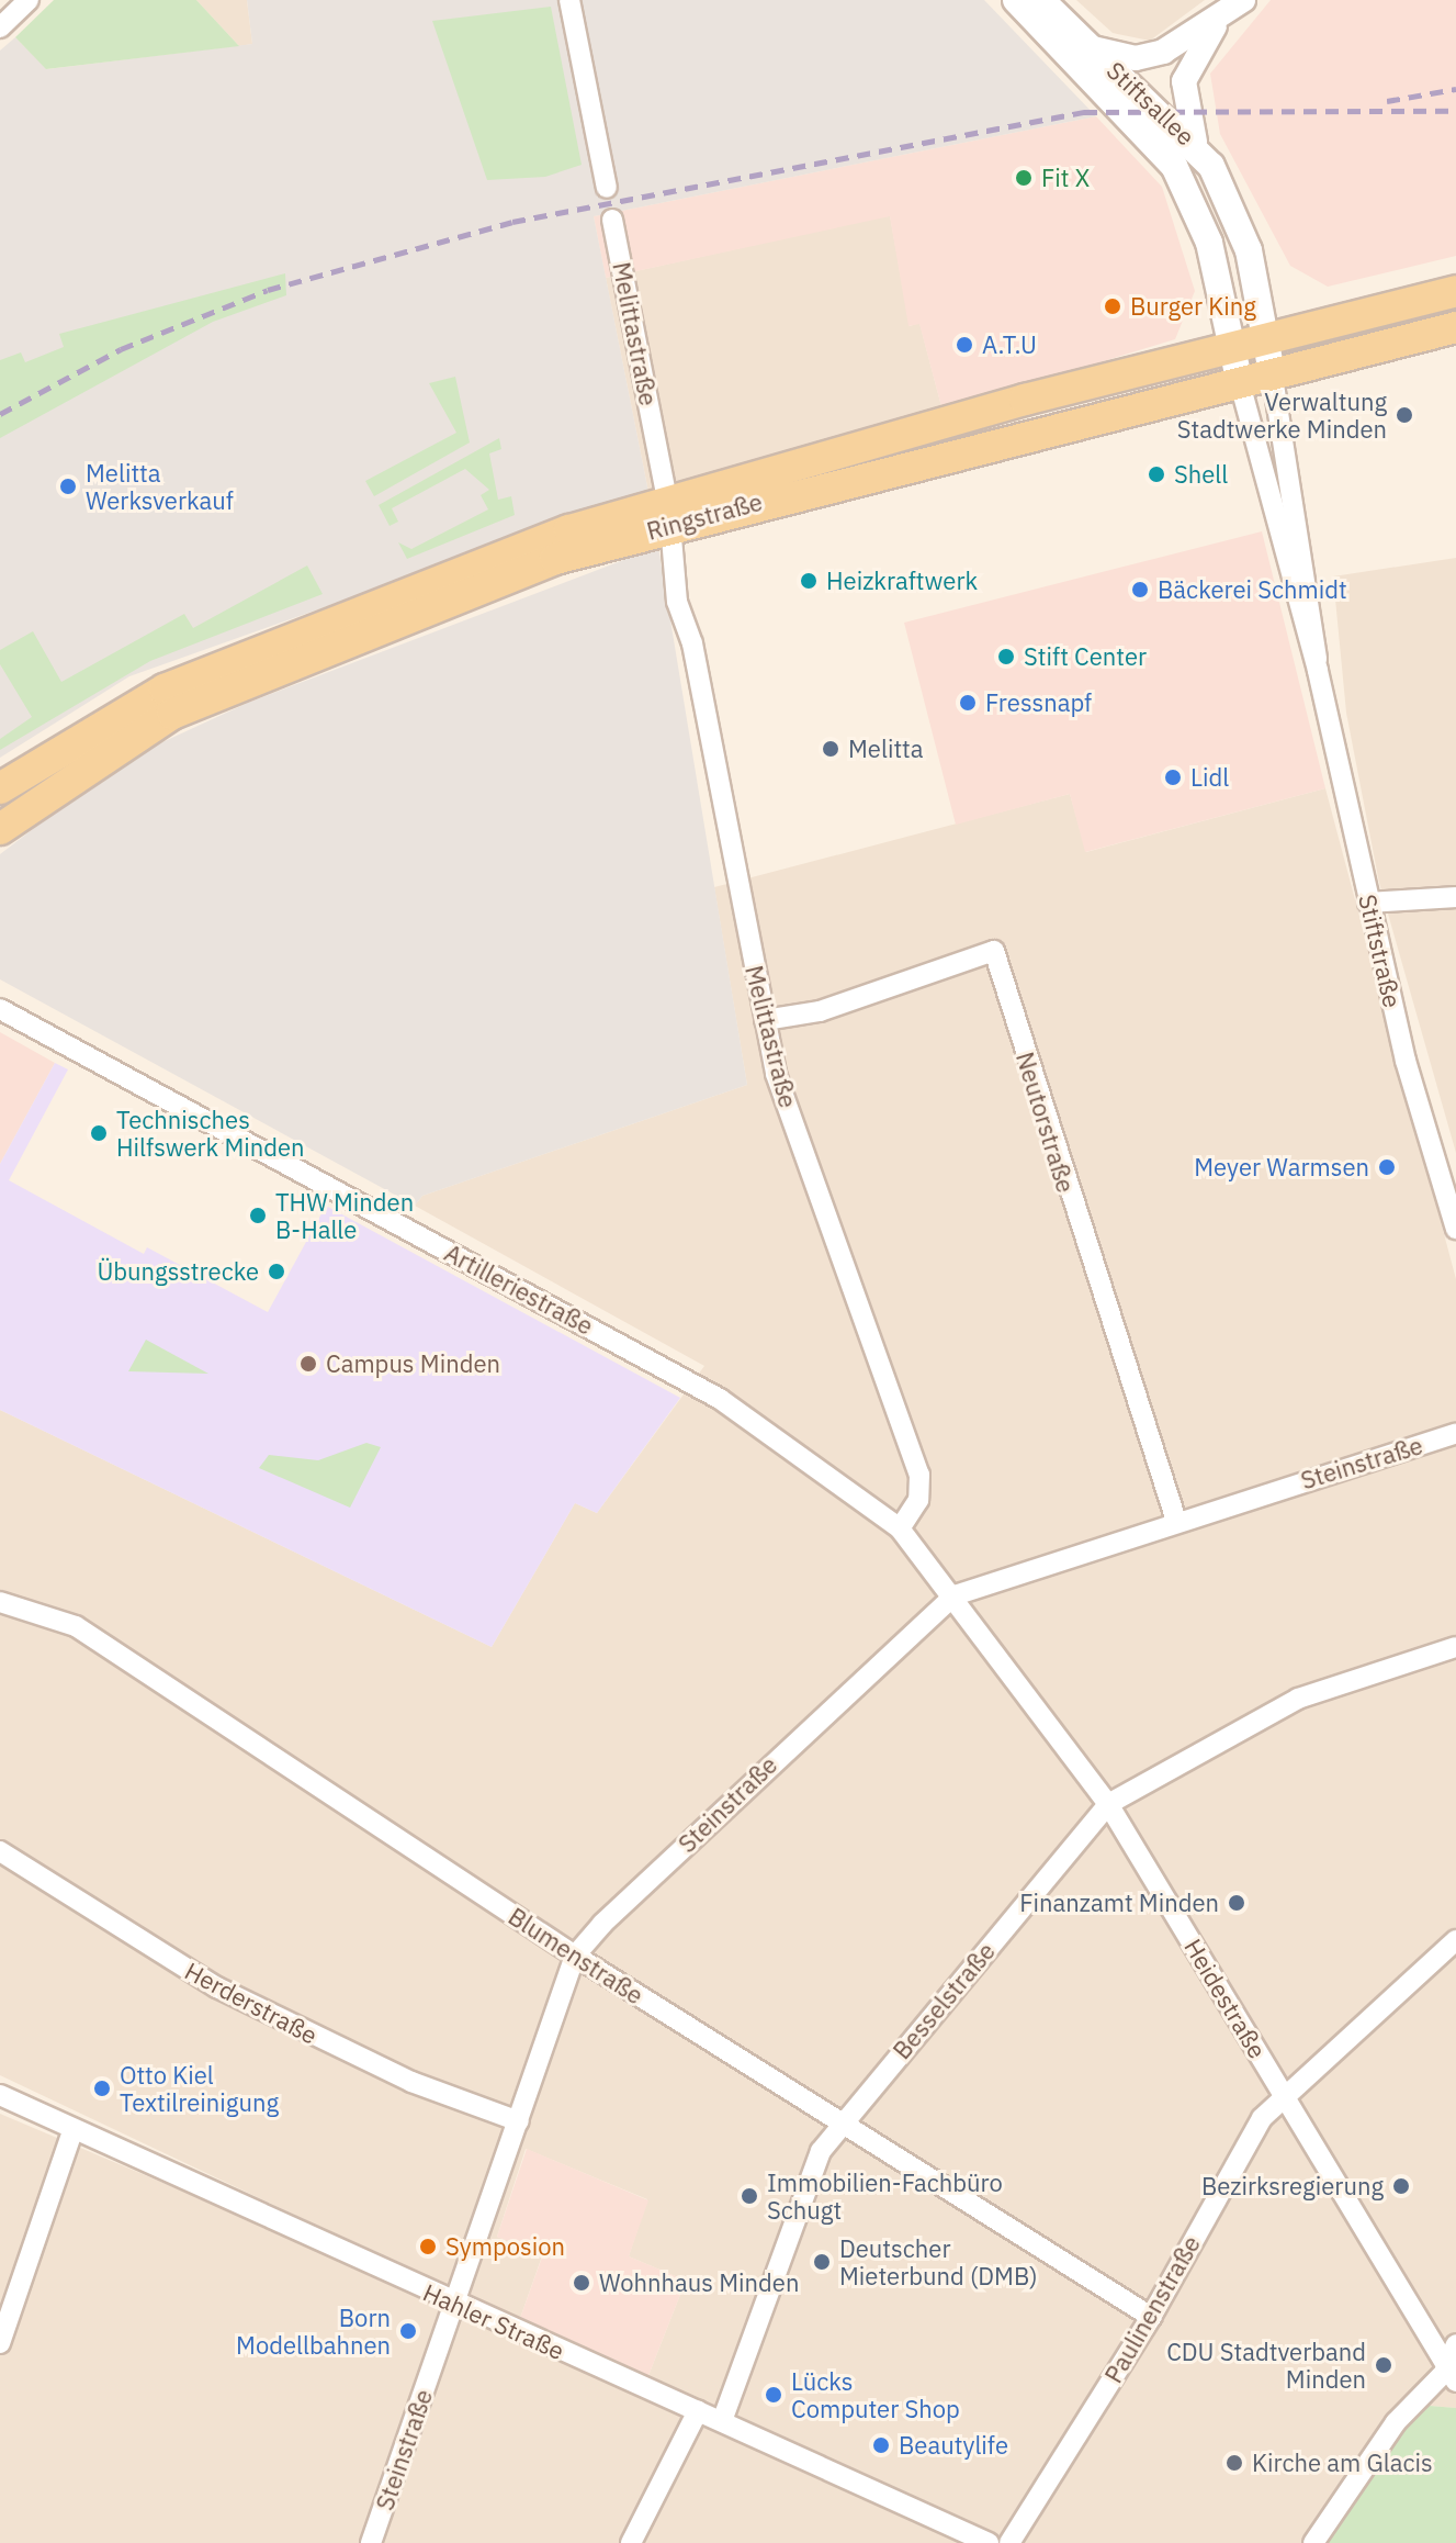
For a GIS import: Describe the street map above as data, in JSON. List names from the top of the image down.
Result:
{
  "streets": {
    "main road": ["Stiftsallee", "Ringstraße"],
    "street": [
      "Melittastraße",
      "Stiftstraße",
      "Neutorstraße",
      "Artilleriestraße",
      "Steinstraße",
      "Blumenstraße",
      "Heidestraße",
      "Besselstraße",
      "Herderstraße",
      "Paulinenstraße",
      "Hahler Straße"
    ]
  },
  "crossings": [
    ["Stiftsallee", "Ringstraße"],
    ["Stiftsallee", "Stiftstraße"],
    ["Melittastraße", "Ringstraße"],
    ["Melittastraße", "Neutorstraße"],
    ["Melittastraße", "Artilleriestraße"],
    ["Ringstraße", "Stiftstraße"],
    ["Neutorstraße", "Steinstraße"],
    ["Artilleriestraße", "Steinstraße"],
    ["Artilleriestraße", "Heidestraße"],
    ["Steinstraße", "Blumenstraße"],
    ["Steinstraße", "Heidestraße"],
    ["Steinstraße", "Herderstraße"],
    ["Steinstraße", "Hahler Straße"],
    ["Blumenstraße", "Besselstraße"],
    ["Blumenstraße", "Paulinenstraße"],
    ["Heidestraße", "Besselstraße"],
    ["Heidestraße", "Paulinenstraße"],
    ["Besselstraße", "Hahler Straße"]
  ],
  "places": [
    "Fit X",
    "Burger King",
    "A.T.U",
    "Verwaltung Stadtwerke Minden",
    "Shell",
    "Melitta Werksverkauf",
    "Heizkraftwerk",
    "Bäckerei Schmidt",
    "Stift Center",
    "Fressnapf",
    "Melitta",
    "Lidl",
    "Technisches Hilfswerk Minden",
    "Meyer Warmsen",
    "THW Minden B-Halle",
    "Übungsstrecke",
    "Campus Minden",
    "Finanzamt Minden",
    "Otto Kiel Textilreinigung",
    "Bezirksregierung",
    "Immobilien-Fachbüro Schugt",
    "Symposion",
    "Deutscher Mieterbund (DMB)",
    "Wohnhaus Minden",
    "Born Modellbahnen",
    "CDU Stadtverband Minden",
    "Lücks Computer Shop",
    "Beautylife",
    "Kirche am Glacis"
  ]
}
